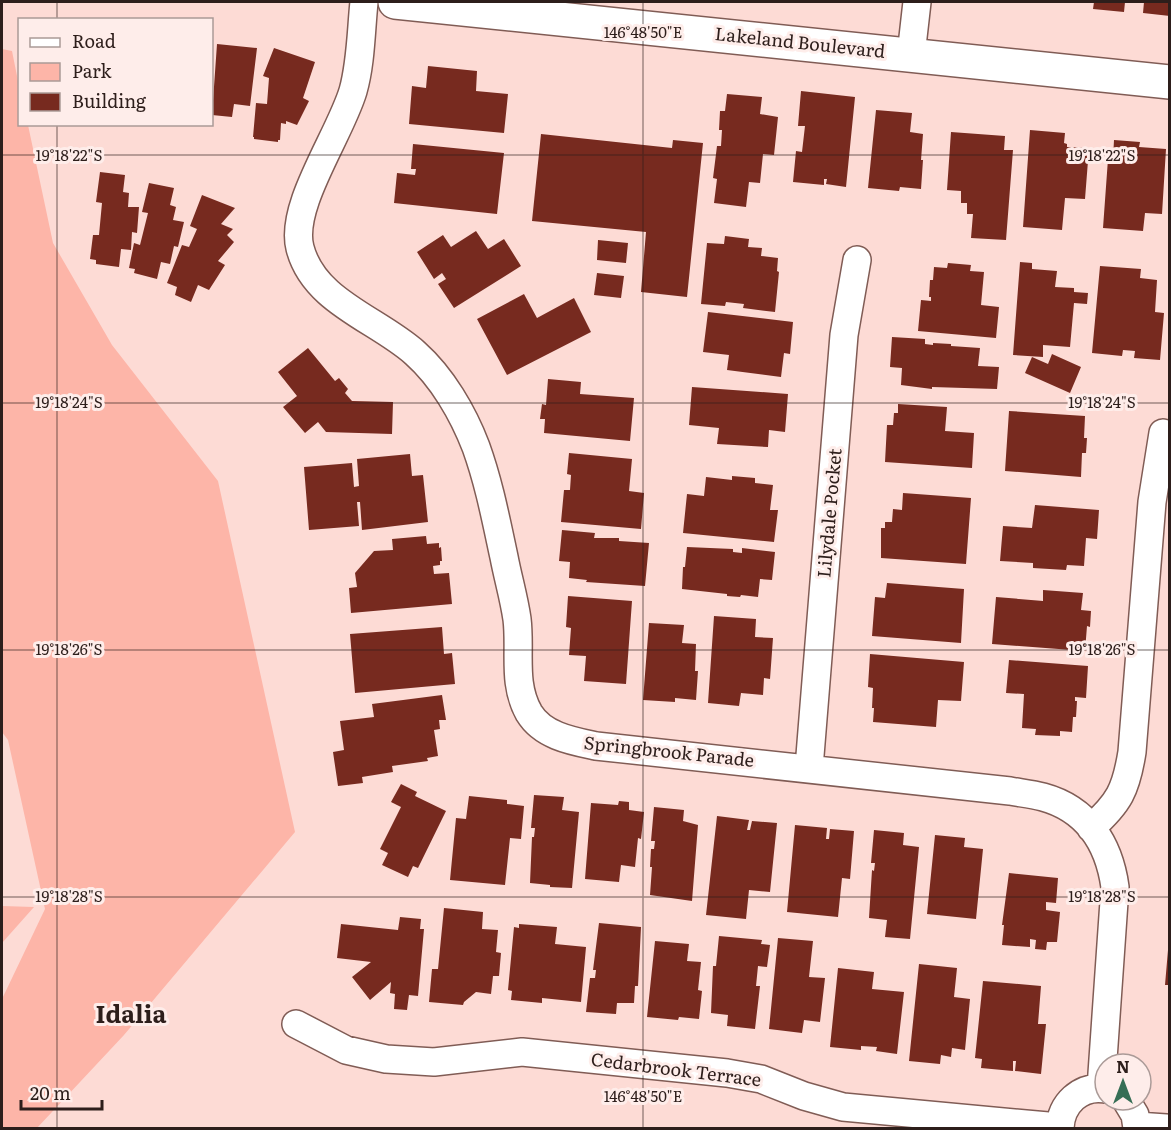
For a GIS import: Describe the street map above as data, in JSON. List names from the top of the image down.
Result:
{
  "streets": {
    "street": [
      "Lakeland Boulevard",
      "Lilydale Pocket",
      "Springbrook Parade",
      "Cedarbrook Terrace"
    ]
  },
  "crossings": [
    ["Lilydale Pocket", "Springbrook Parade"]
  ],
  "districts": ["Idalia"],
  "legend": ["Road", "Park", "Building"],
  "scale_bar": "20 m",
  "north": "top",
  "coordinates": [
    "146°48'50\"E",
    "19°18'22\"S",
    "19°18'24\"S",
    "19°18'26\"S",
    "19°18'28\"S"
  ]
}
